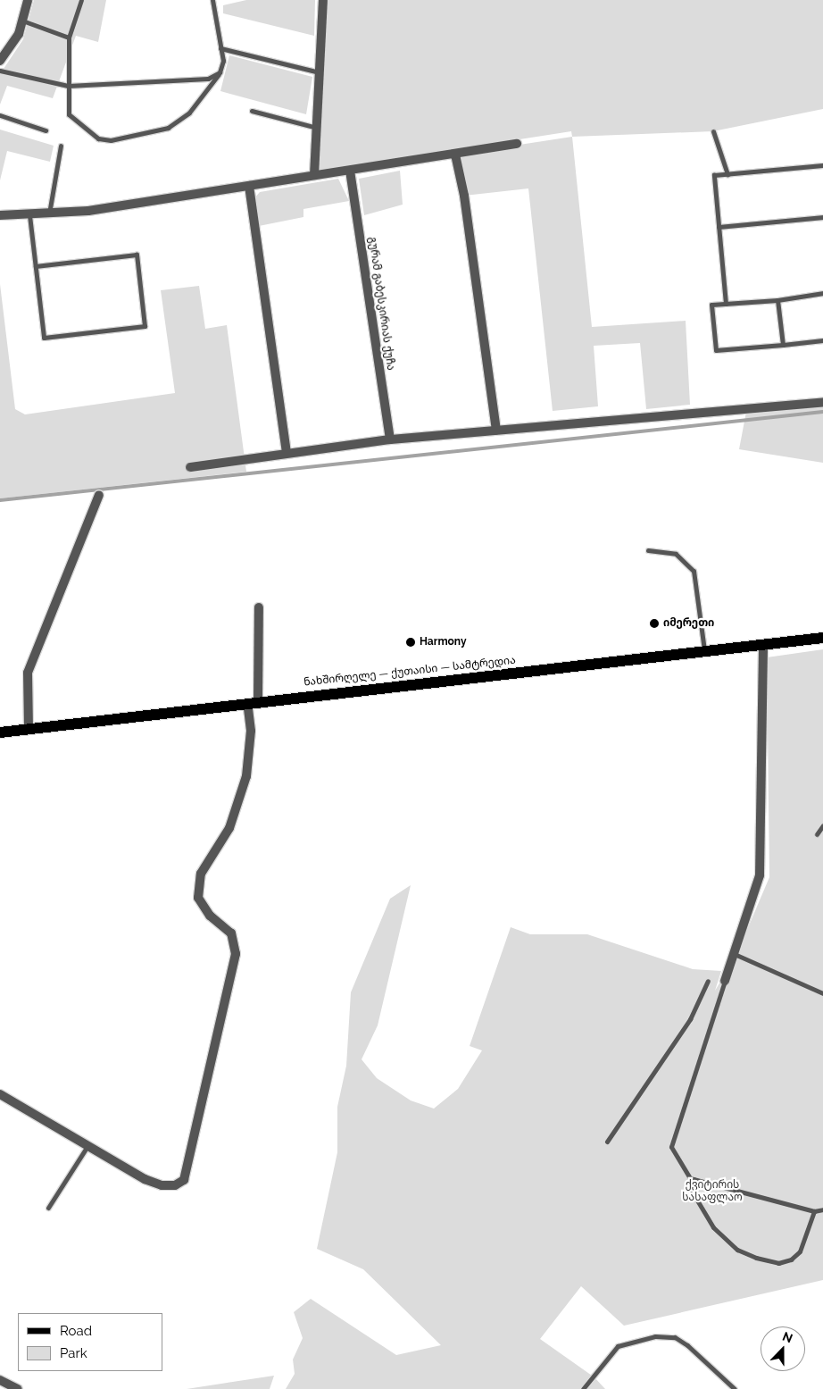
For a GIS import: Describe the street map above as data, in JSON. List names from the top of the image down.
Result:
{
  "streets": {
    "main road": ["ნახშირღელე — ქუთაისი — სამტრედია"],
    "street": ["გურამ გაბესკირიას ქუჩა"]
  },
  "parks": ["ქვიტირის სასაფლაო"],
  "places": ["იმერეთი", "Harmony"],
  "legend": ["Road", "Park"],
  "north": "top"
}
